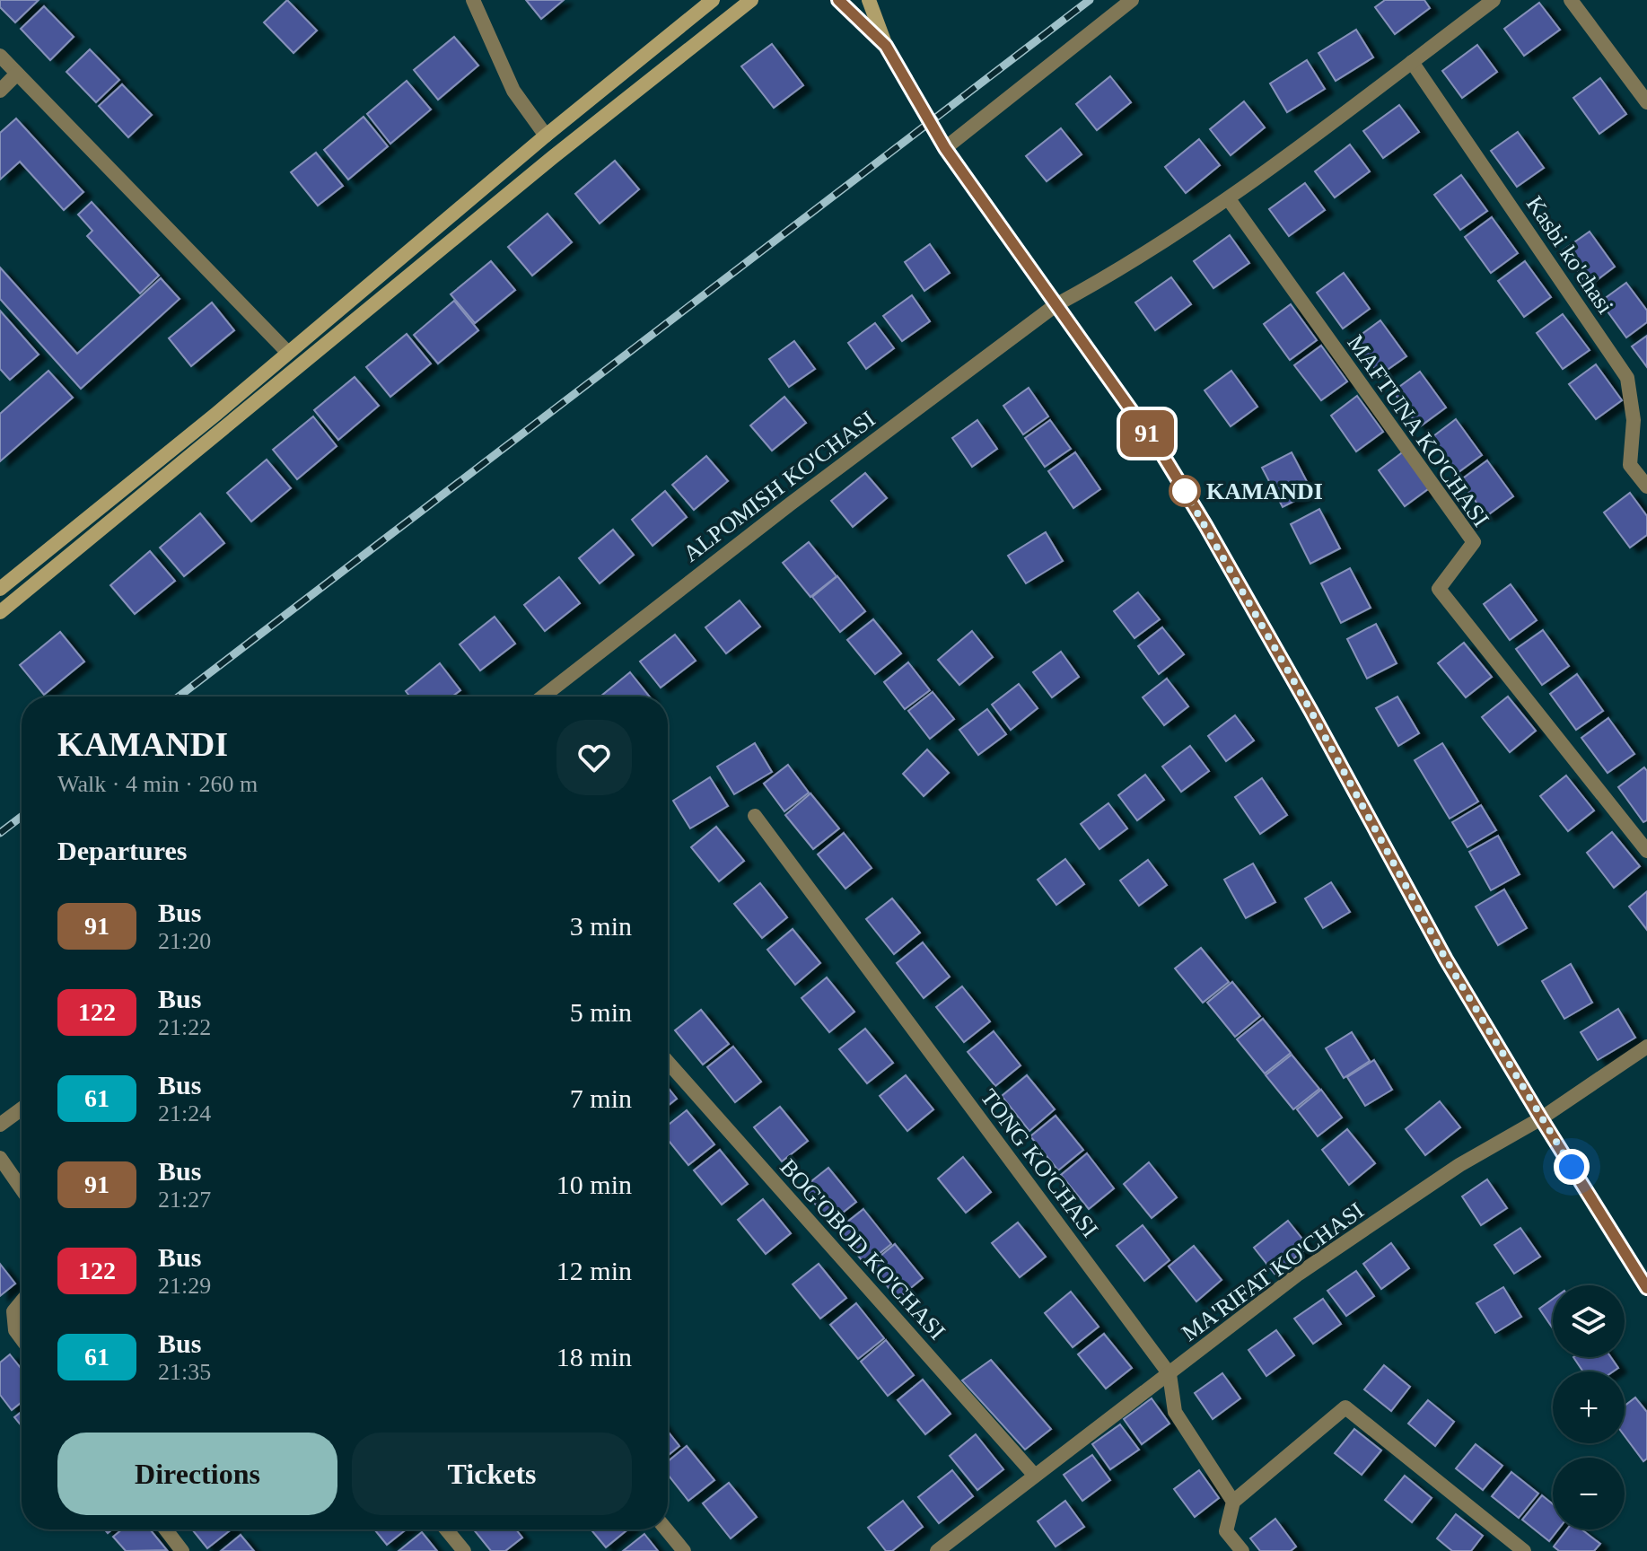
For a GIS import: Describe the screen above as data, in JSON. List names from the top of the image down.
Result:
{
  "streets": {
    "street": [
      "Kasbi ko'chasi",
      "MAFTUNA KO'CHASI",
      "ALPOMISH KO'CHASI",
      "TONG KO'CHASI",
      "BOG'OBOD KO'CHASI",
      "MA'RIFAT KO'CHASI"
    ]
  },
  "crossings": [
    ["Kasbi ko'chasi", "ALPOMISH KO'CHASI"],
    ["MAFTUNA KO'CHASI", "ALPOMISH KO'CHASI"],
    ["TONG KO'CHASI", "MA'RIFAT KO'CHASI"],
    ["BOG'OBOD KO'CHASI", "MA'RIFAT KO'CHASI"]
  ],
  "places": ["KAMANDI"],
  "lines": ["bus line 91"],
  "page": {
    "on_map": "91",
    "heading": [
      ["KAMANDI", "Walk · 4 min · 260 m"],
      "Departures"
    ],
    "list": [
      {
        "mark": "91",
        "name": "Bus",
        "note": "21:20",
        "value": "3 min"
      },
      {
        "mark": "122",
        "name": "Bus",
        "note": "21:22",
        "value": "5 min"
      },
      {
        "mark": "61",
        "name": "Bus",
        "note": "21:24",
        "value": "7 min"
      },
      {
        "mark": "91",
        "name": "Bus",
        "note": "21:27",
        "value": "10 min"
      },
      {
        "mark": "122",
        "name": "Bus",
        "note": "21:29",
        "value": "12 min"
      },
      {
        "mark": "61",
        "name": "Bus",
        "note": "21:35",
        "value": "18 min"
      }
    ],
    "map_buttons": ["+", "−"],
    "buttons": ["Directions", "Tickets"]
  }
}
